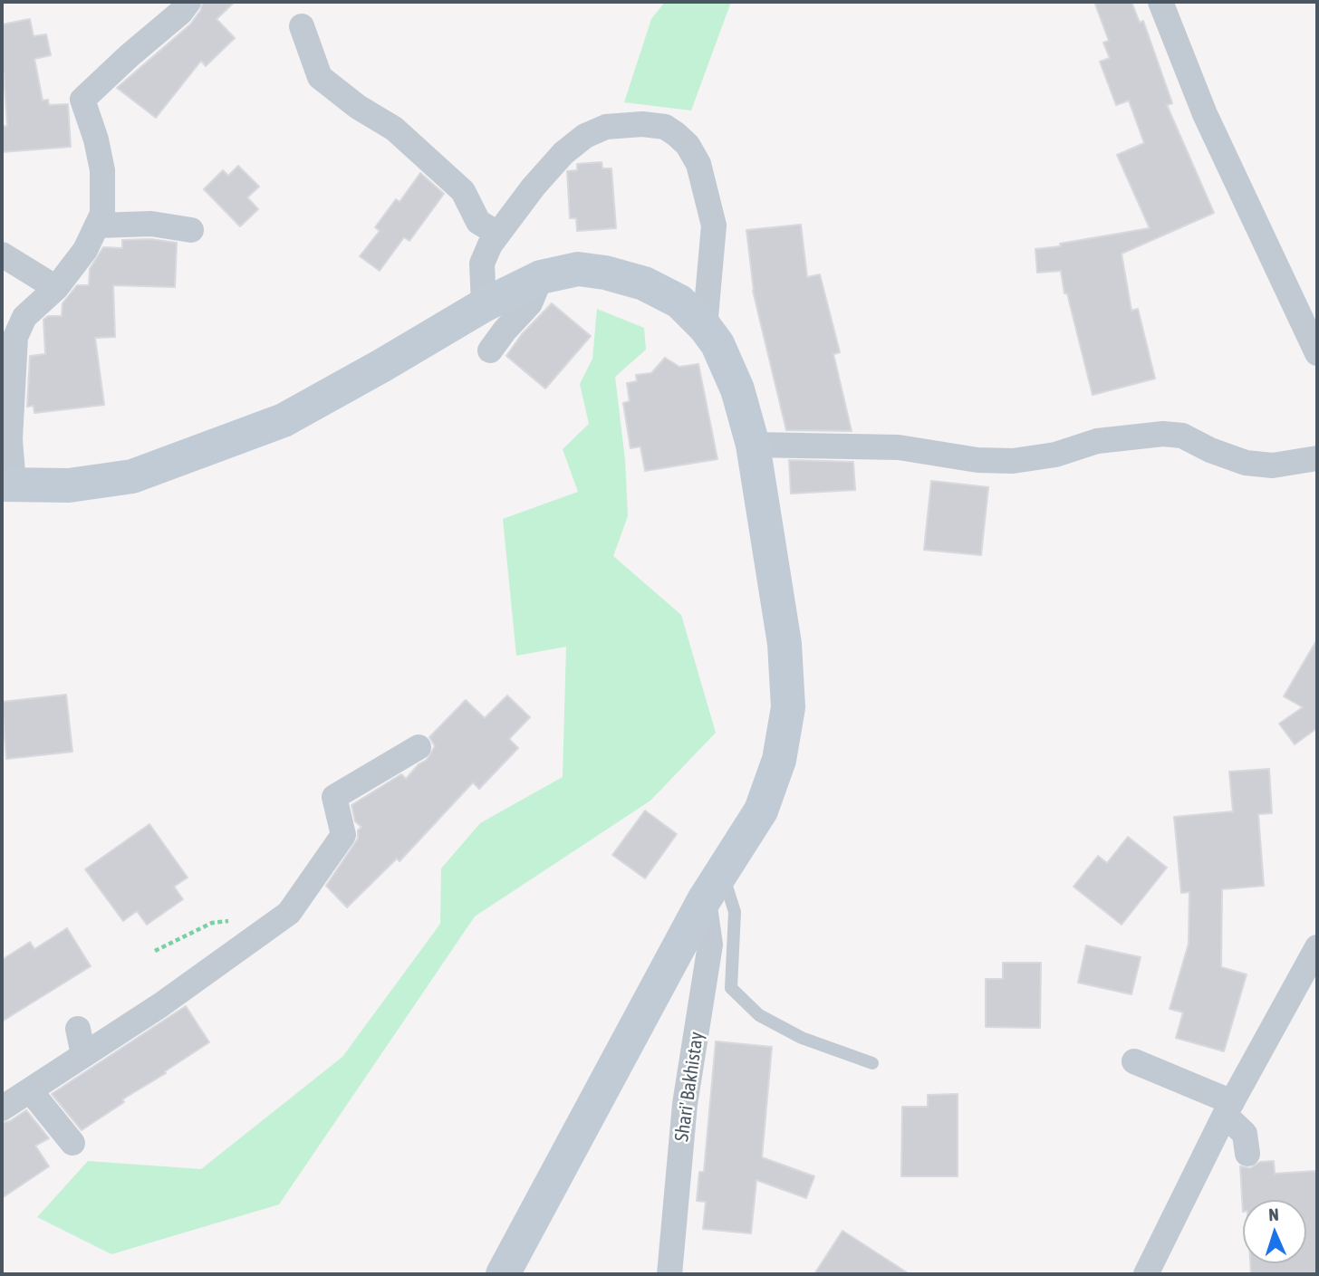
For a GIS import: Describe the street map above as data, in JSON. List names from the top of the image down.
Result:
{
  "streets": {
    "street": ["Shari' Bakhistay"]
  },
  "north": "top"
}
